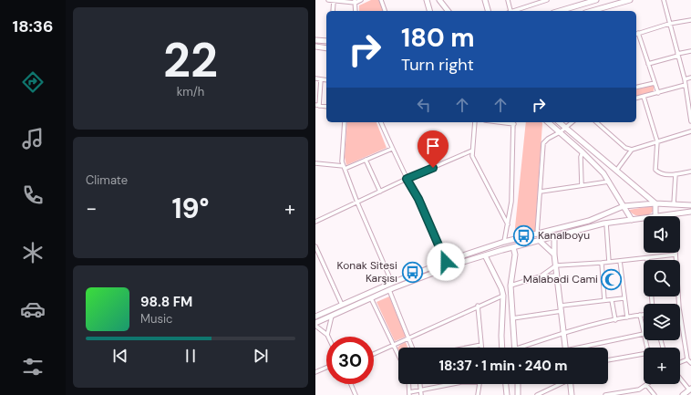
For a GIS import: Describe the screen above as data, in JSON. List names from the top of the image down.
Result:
{
  "places": {
    "bus stop": ["Kanalboyu", "Konak Sitesi Karşısı"],
    "mosque": ["Malabadi Cami"]
  },
  "page": {
    "tabs": "18:36",
    "tile": [
      ["22", "km/h"],
      "Climate"
    ],
    "turn": ["180 m", "Turn right"],
    "heat": ["−", "19°", "+"],
    "map_buttons": "+",
    "song": ["98.8 FM", "Music"],
    "limit": "30",
    "trip": "18:37 · 1 min · 240 m"
  }
}
